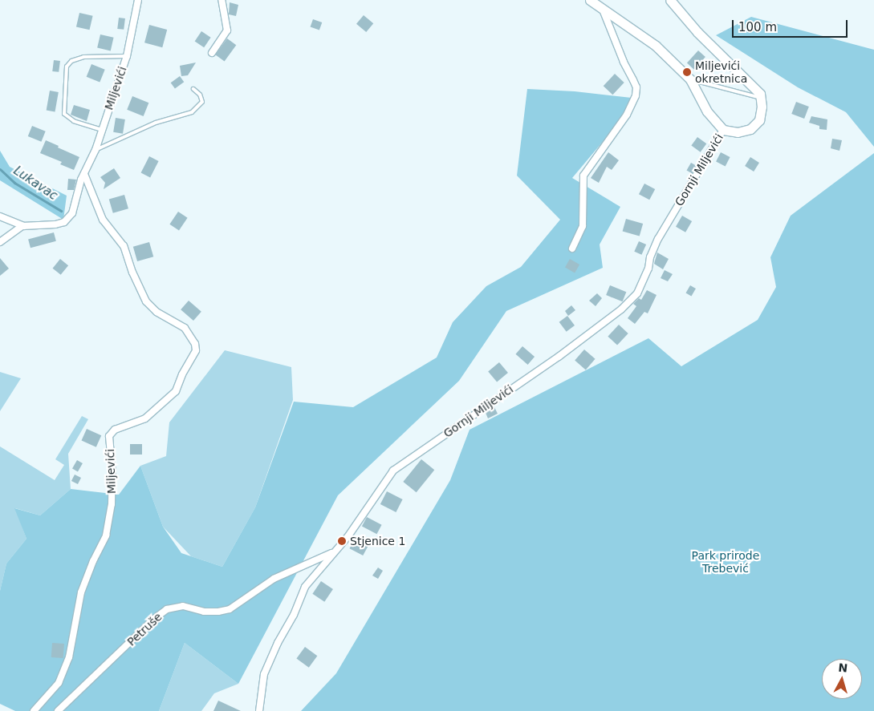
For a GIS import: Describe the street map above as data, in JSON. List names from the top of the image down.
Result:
{
  "streets": {
    "street": ["Miljevići", "Gornji Miljevići", "Petruše"]
  },
  "crossings": [
    ["Gornji Miljevići", "Petruše"]
  ],
  "water": ["Lukavac"],
  "parks": ["Park prirode Trebević"],
  "places": ["Miljevići okretnica", "Stjenice 1"],
  "scale_bar": "100 m",
  "north": "top"
}
